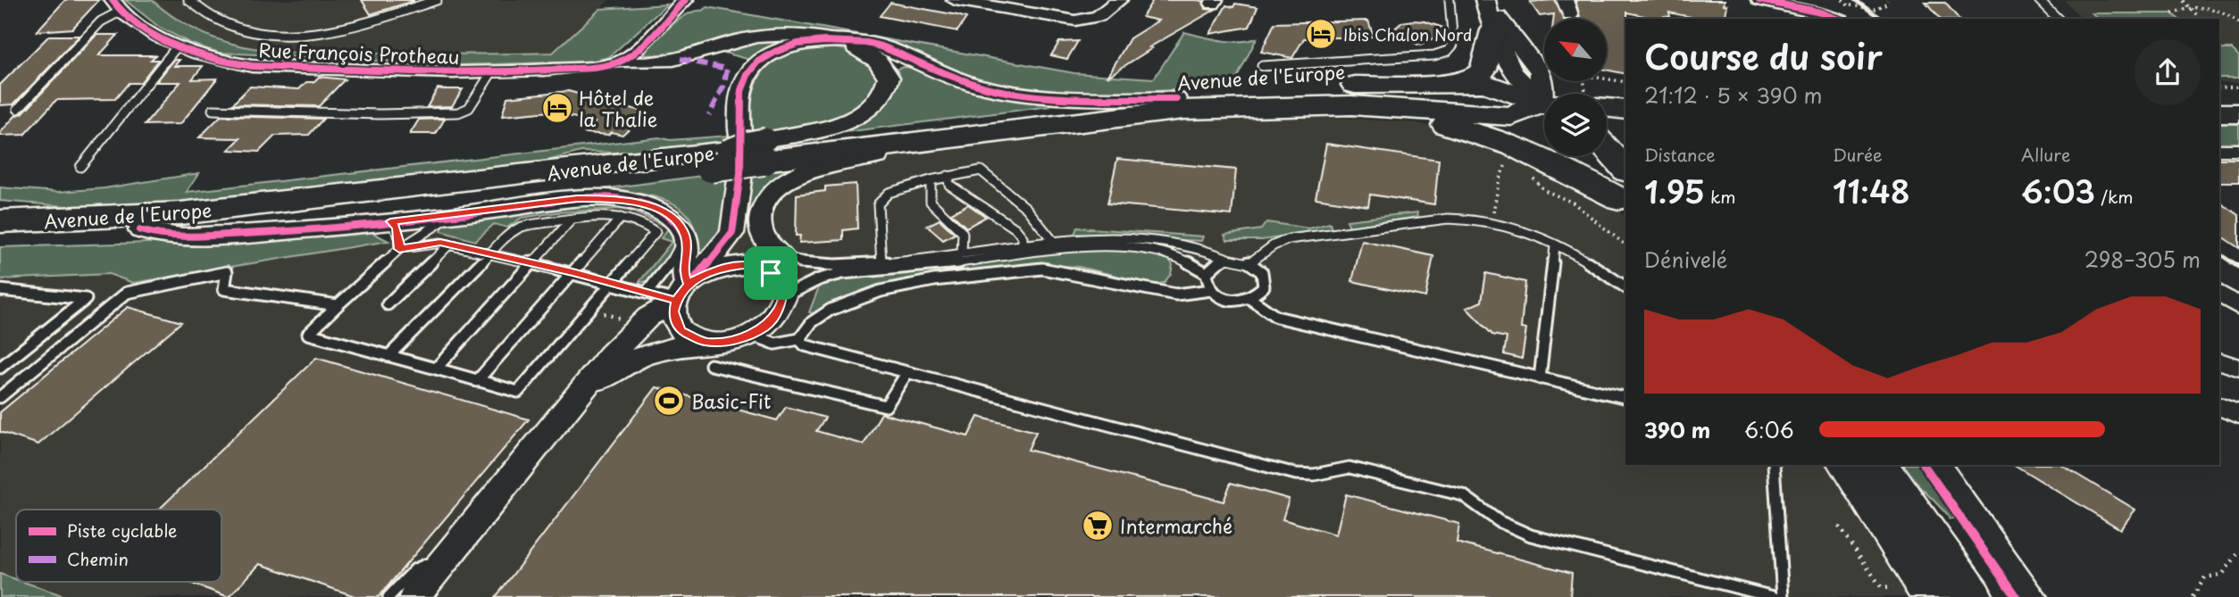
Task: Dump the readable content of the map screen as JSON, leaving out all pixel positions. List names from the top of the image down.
{
  "streets": {
    "main road": ["Avenue de l'Europe"],
    "street": ["Rue François Protheau"]
  },
  "places": {
    "hotel": ["Ibis Chalon Nord", "Hôtel de la Thalie"],
    "sports": ["Basic-Fit"],
    "supermarket": ["Intermarché"]
  },
  "legend": ["Piste cyclable", "Chemin"],
  "north": "top left",
  "page": {
    "heading": ["Course du soir", "21:12 · 5 × 390 m"],
    "stats": [
      ["Distance", "1.95 km"],
      ["Durée", "11:48"],
      ["Allure", "6:03 /km"]
    ],
    "chart": ["Dénivelé", "298–305 m"],
    "list": [
      {
        "name": "390 m",
        "note": "6:06"
      }
    ]
  }
}
